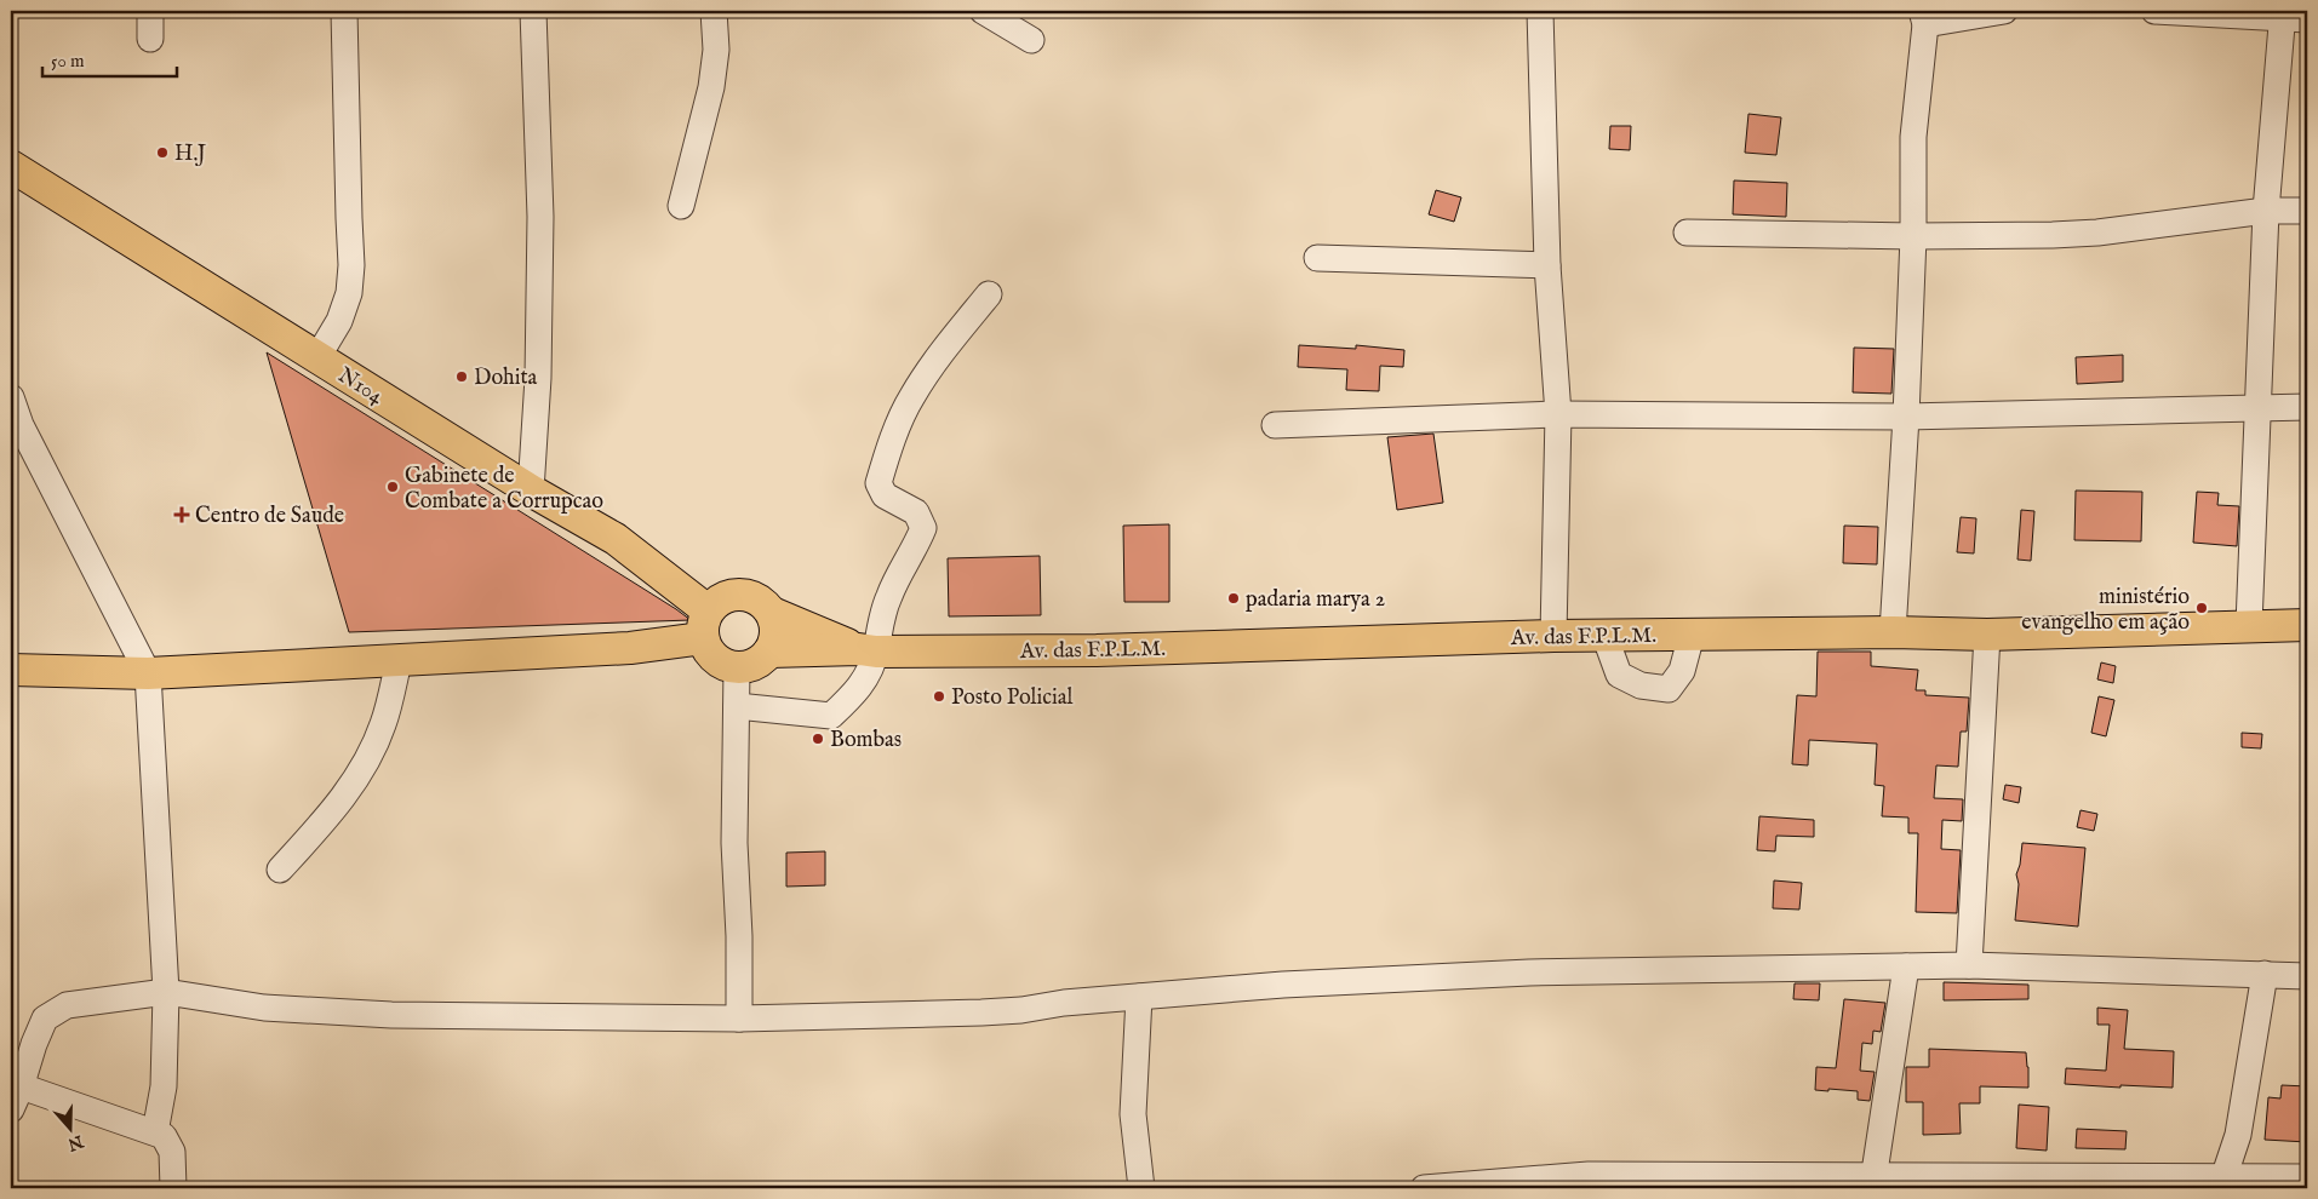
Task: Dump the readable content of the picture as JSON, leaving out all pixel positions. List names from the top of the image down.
{
  "streets": {
    "main road": ["N104", "Av. das F.P.L.M."]
  },
  "crossings": [
    ["N104", "Av. das F.P.L.M."]
  ],
  "places": {
    "other": [
      "H.J",
      "Dohita",
      "Gabinete de Combate a Corrupcao",
      "padaria marya 2",
      "ministério evangelho em ação",
      "Posto Policial",
      "Bombas"
    ],
    "health": ["Centro de Saude"]
  },
  "scale_bar": "50 m",
  "north": "bottom"
}
